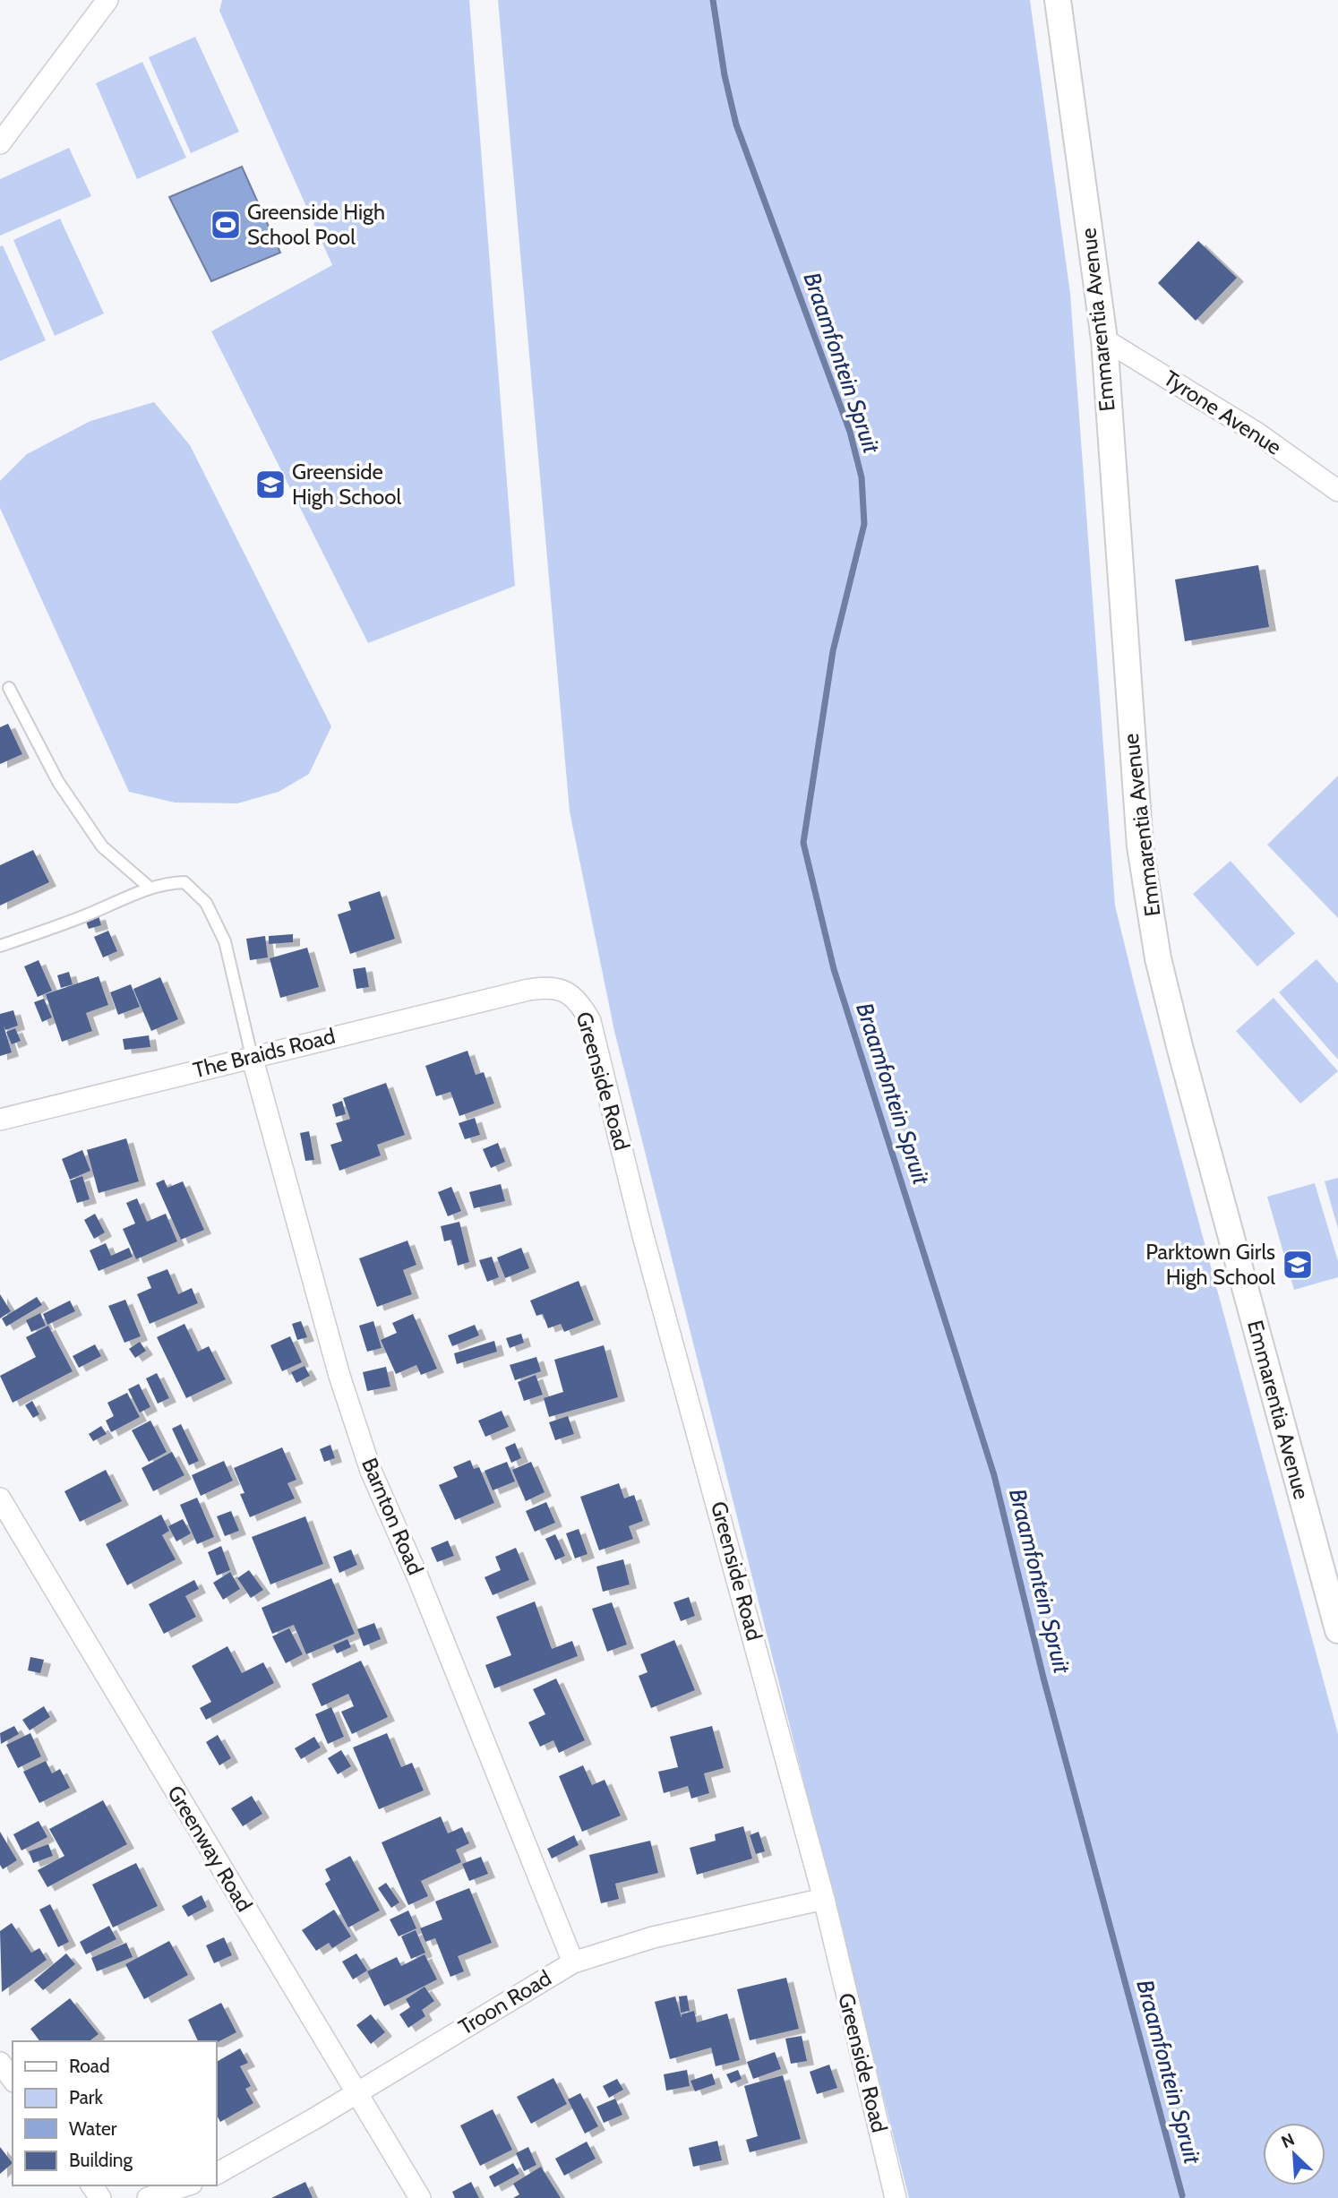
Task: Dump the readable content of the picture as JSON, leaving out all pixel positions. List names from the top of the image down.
{
  "streets": {
    "street": [
      "Emmarentia Avenue",
      "Tyrone Avenue",
      "The Braids Road",
      "Greenside Road",
      "Barnton Road",
      "Greenway Road",
      "Troon Road"
    ]
  },
  "crossings": [
    ["Emmarentia Avenue", "Tyrone Avenue"],
    ["The Braids Road", "Greenside Road"],
    ["The Braids Road", "Barnton Road"],
    ["Greenside Road", "Troon Road"],
    ["Barnton Road", "Troon Road"],
    ["Greenway Road", "Troon Road"]
  ],
  "water": ["Braamfontein Spruit"],
  "places": {
    "sports": ["Greenside High School Pool"],
    "school or university": ["Greenside High School", "Parktown Girls High School"]
  },
  "legend": [
    "Road",
    "Park",
    "Water",
    "Building"
  ],
  "north": "top left"
}
